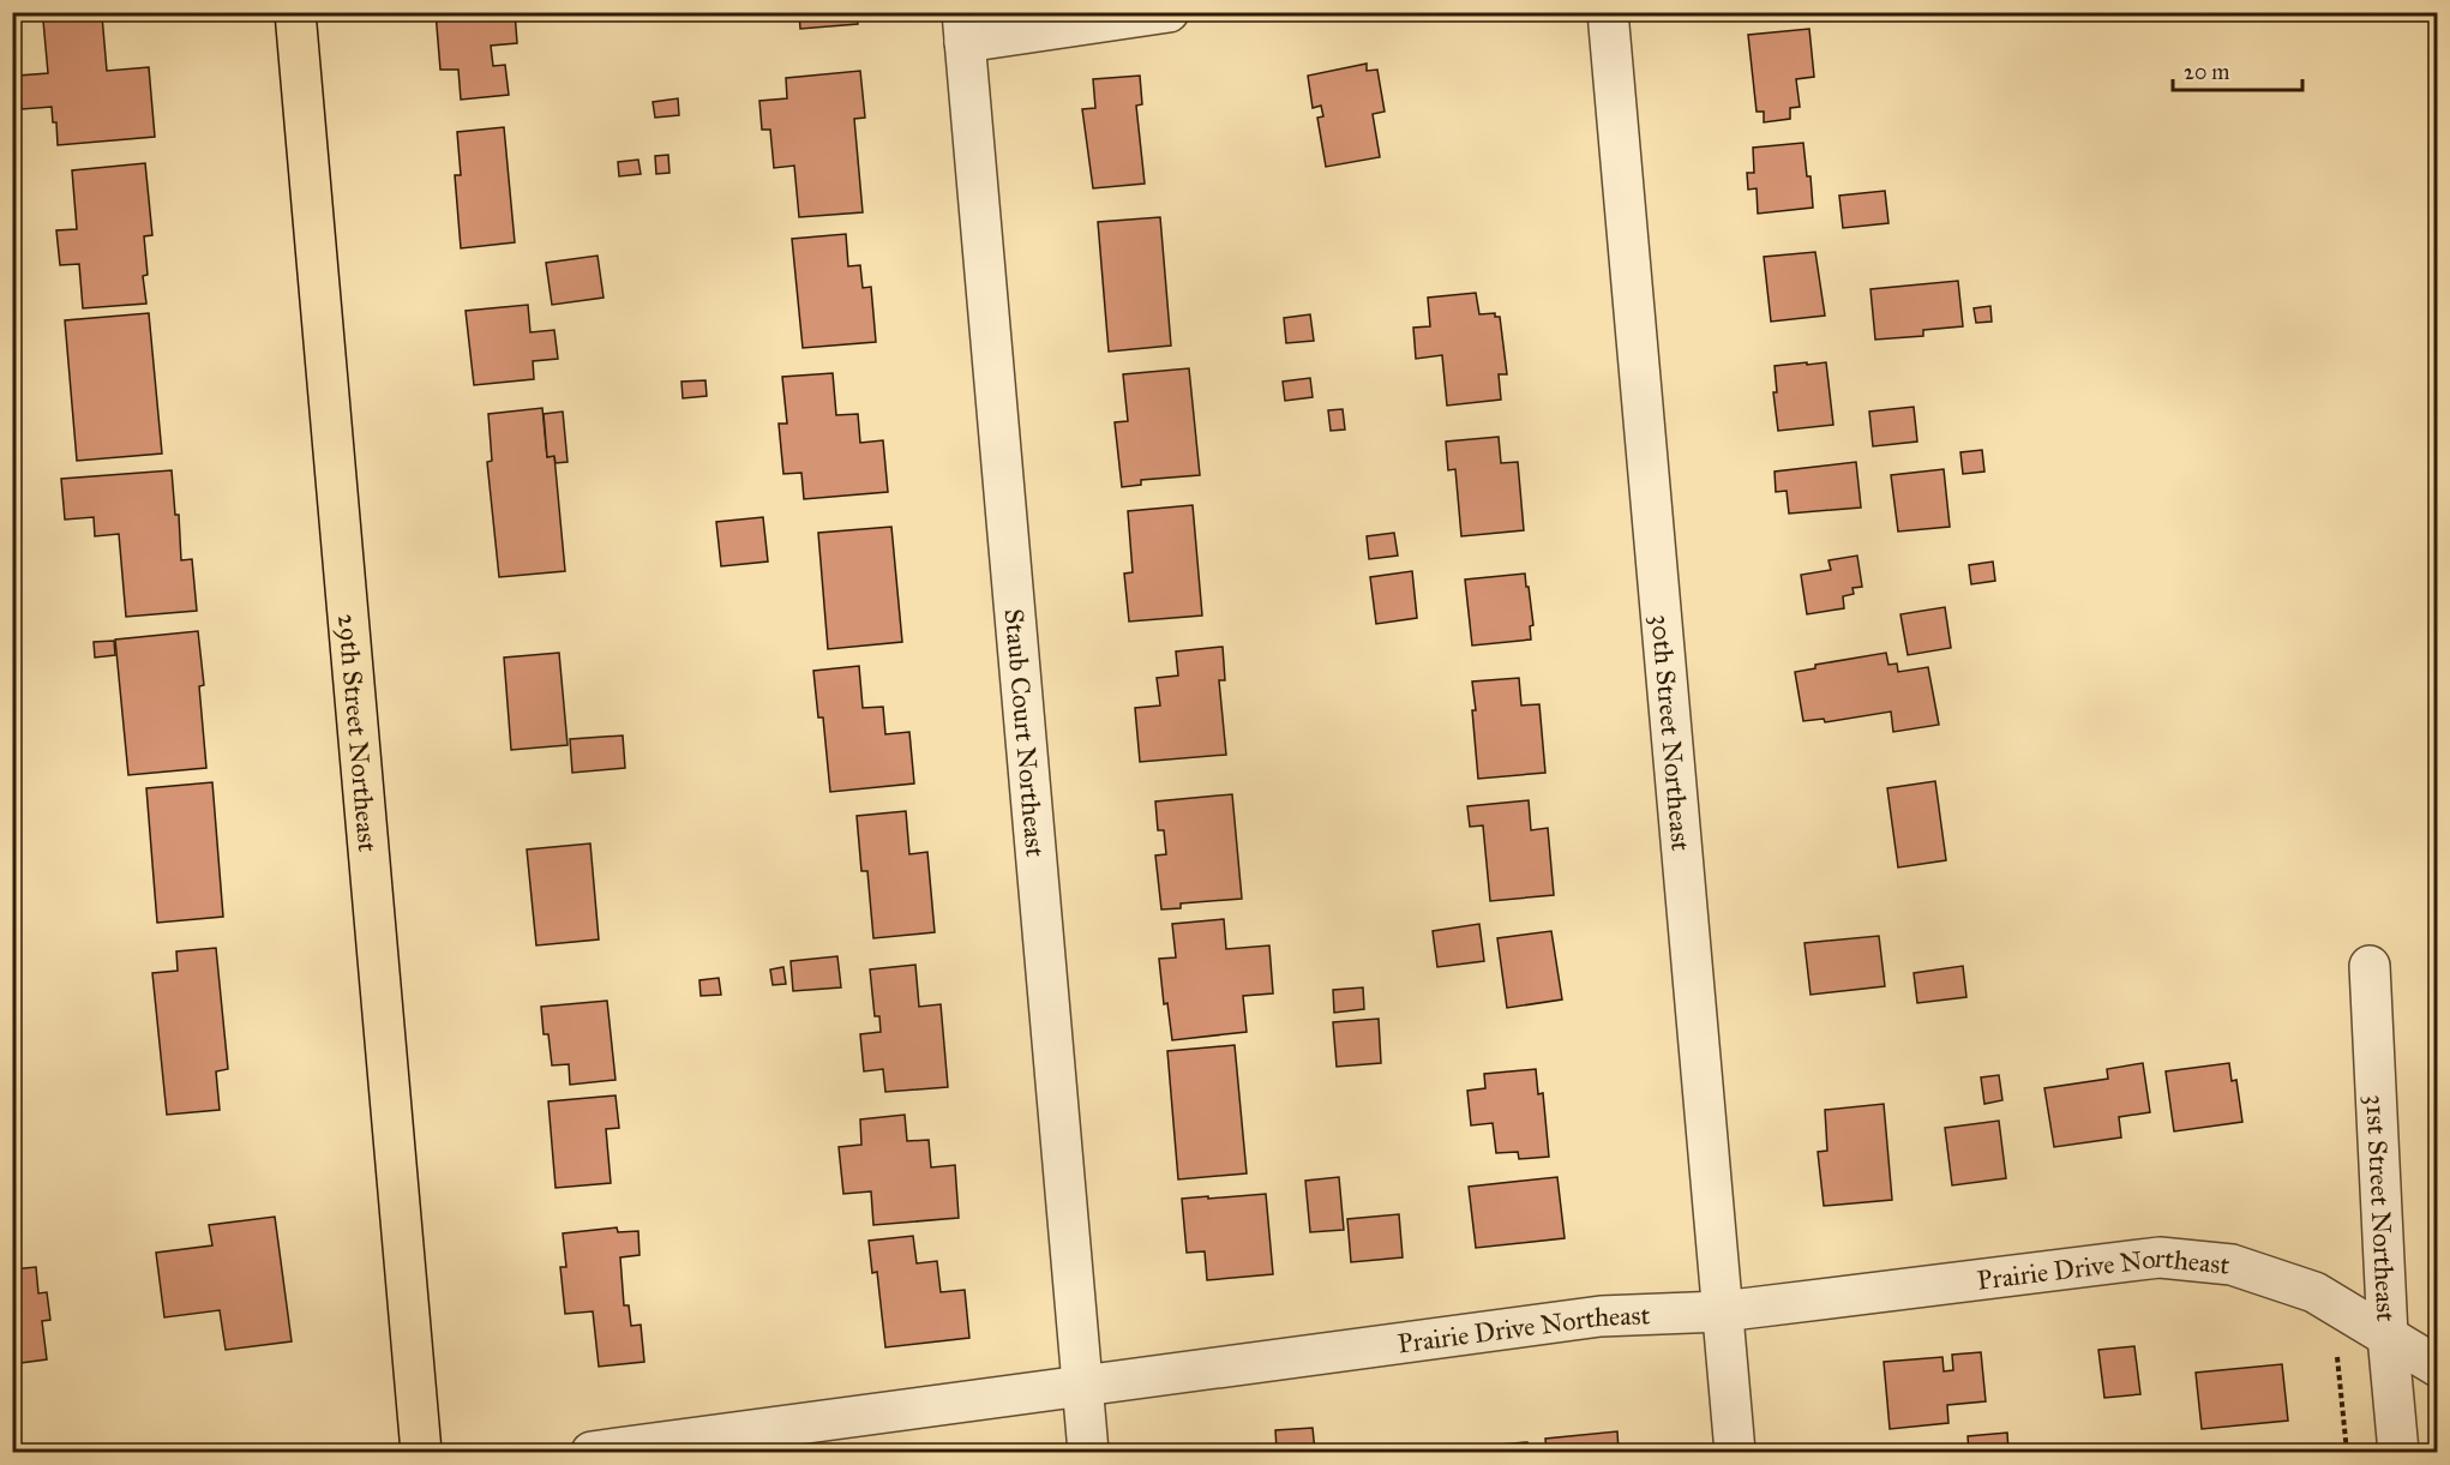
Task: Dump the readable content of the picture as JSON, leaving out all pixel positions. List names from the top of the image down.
{
  "streets": {
    "main road": ["29th Street Northeast"],
    "street": [
      "Staub Court Northeast",
      "30th Street Northeast",
      "31st Street Northeast",
      "Prairie Drive Northeast"
    ]
  },
  "crossings": [
    ["Staub Court Northeast", "Prairie Drive Northeast"],
    ["30th Street Northeast", "Prairie Drive Northeast"],
    ["31st Street Northeast", "Prairie Drive Northeast"]
  ],
  "scale_bar": "20 m"
}
